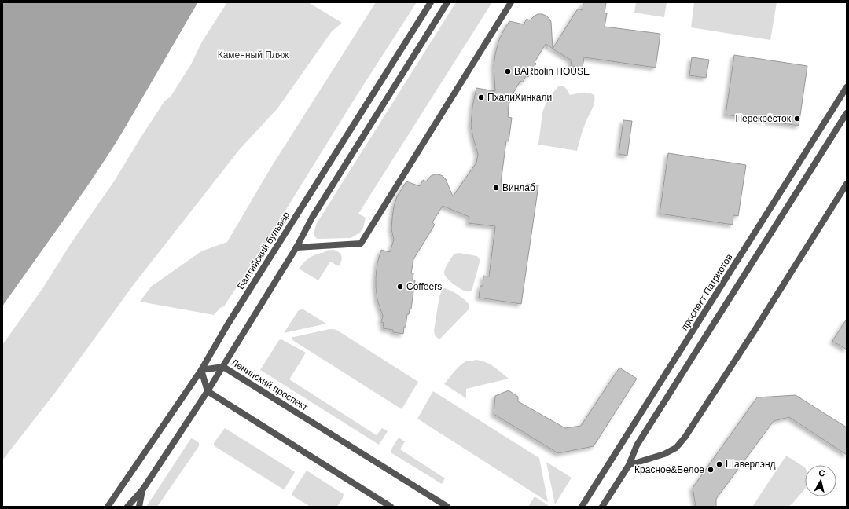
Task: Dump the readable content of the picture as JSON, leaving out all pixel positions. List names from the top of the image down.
{
  "streets": {
    "street": ["Балтийский бульвар", "проспект Патриотов", "Ленинский проспект"]
  },
  "crossings": [
    ["Балтийский бульвар", "Ленинский проспект"]
  ],
  "parks": ["Каменный Пляж"],
  "places": [
    "BARbolin HOUSE",
    "ПхалиХинкали",
    "Перекрёсток",
    "Винлаб",
    "Coffeers",
    "Шаверлэнд",
    "Красное&Белое"
  ],
  "north": "top"
}
